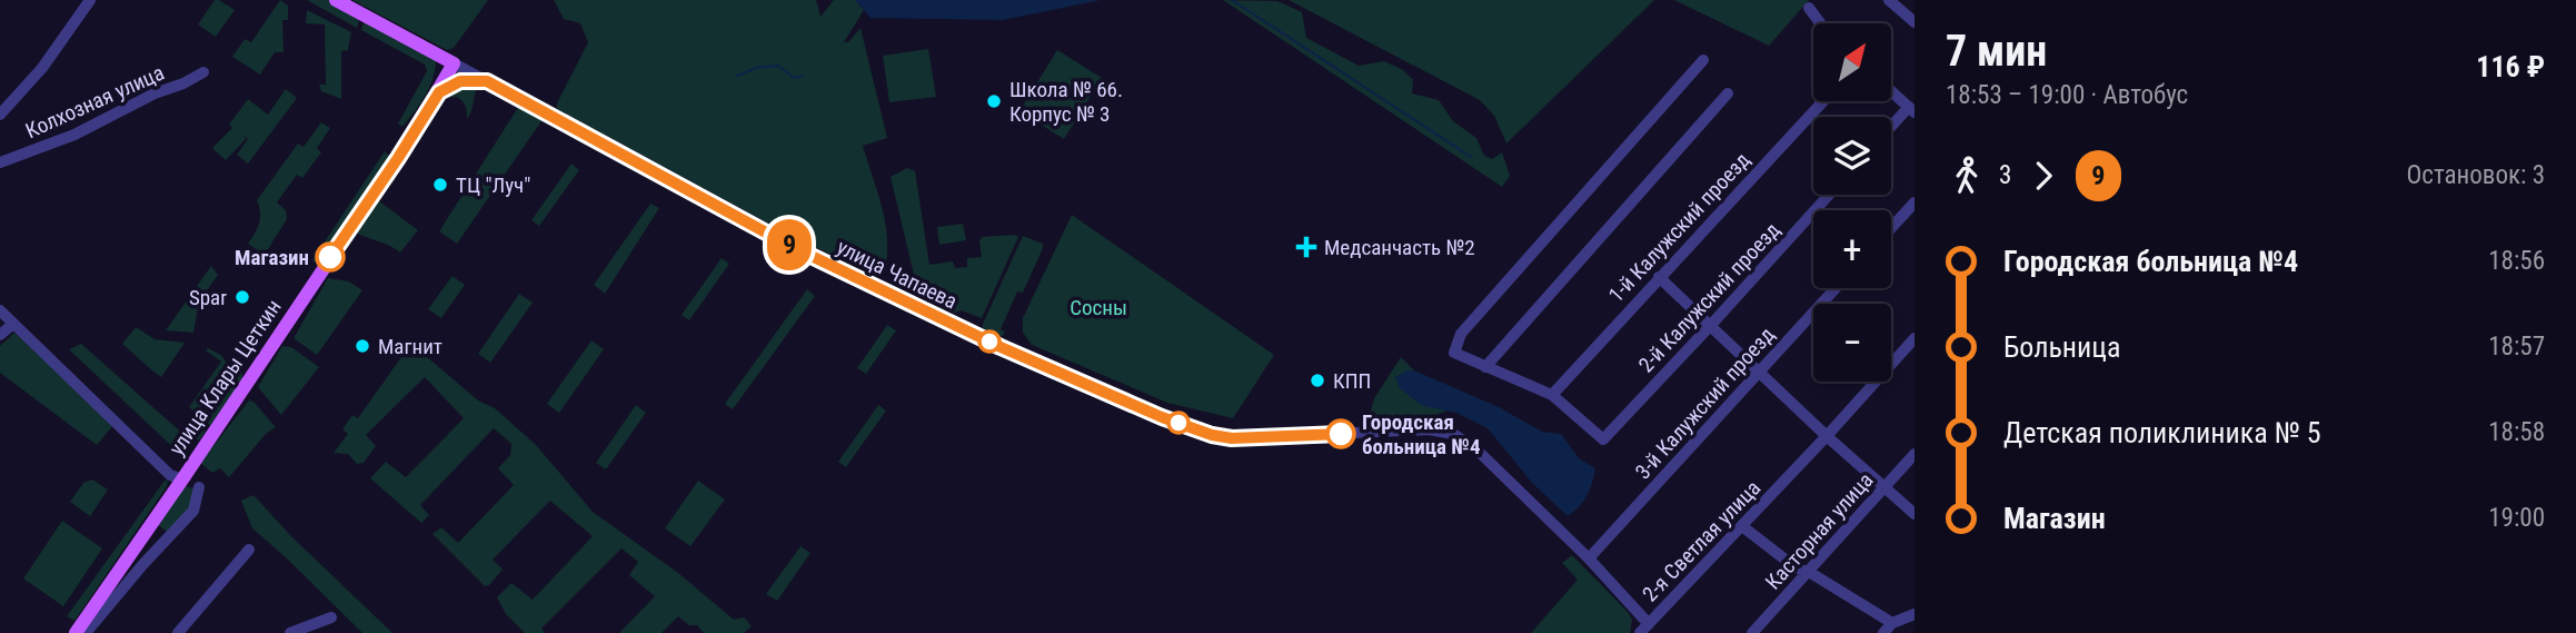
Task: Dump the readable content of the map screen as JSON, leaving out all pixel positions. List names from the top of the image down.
{
  "streets": {
    "main road": ["улица Чапаева", "улица Клары Цеткин"],
    "street": [
      "Колхозная улица",
      "1-й Калужский проезд",
      "2-й Калужский проезд",
      "3-й Калужский проезд",
      "Касторная улица",
      "2-я Светлая улица"
    ]
  },
  "crossings": [
    ["1-й Калужский проезд", "2-й Калужский проезд"],
    ["улица Чапаева", "улица Клары Цеткин"],
    ["улица Чапаева", "2-я Светлая улица"],
    ["3-й Калужский проезд", "2-я Светлая улица"]
  ],
  "parks": ["Сосны"],
  "places": {
    "other": [
      "Школа № 66. Корпус № 3",
      "ТЦ \"Луч\"",
      "Магазин",
      "Spar",
      "Магнит",
      "КПП",
      "Городская больница №4"
    ],
    "health": ["Медсанчасть №2"]
  },
  "lines": ["bus line 9"],
  "north": "top right",
  "page": {
    "on_map": "9",
    "heading": ["7 мин", "18:53 – 19:00 · Автобус", "116 ₽"],
    "map_buttons": ["+", "−"],
    "legs": ["3", "9", "Остановок: 3"],
    "list": [
      {
        "name": "Городская больница №4",
        "value": "18:56"
      },
      {
        "name": "Больница",
        "value": "18:57"
      },
      {
        "name": "Детская поликлиника № 5",
        "value": "18:58"
      },
      {
        "name": "Магазин",
        "value": "19:00"
      }
    ]
  }
}
